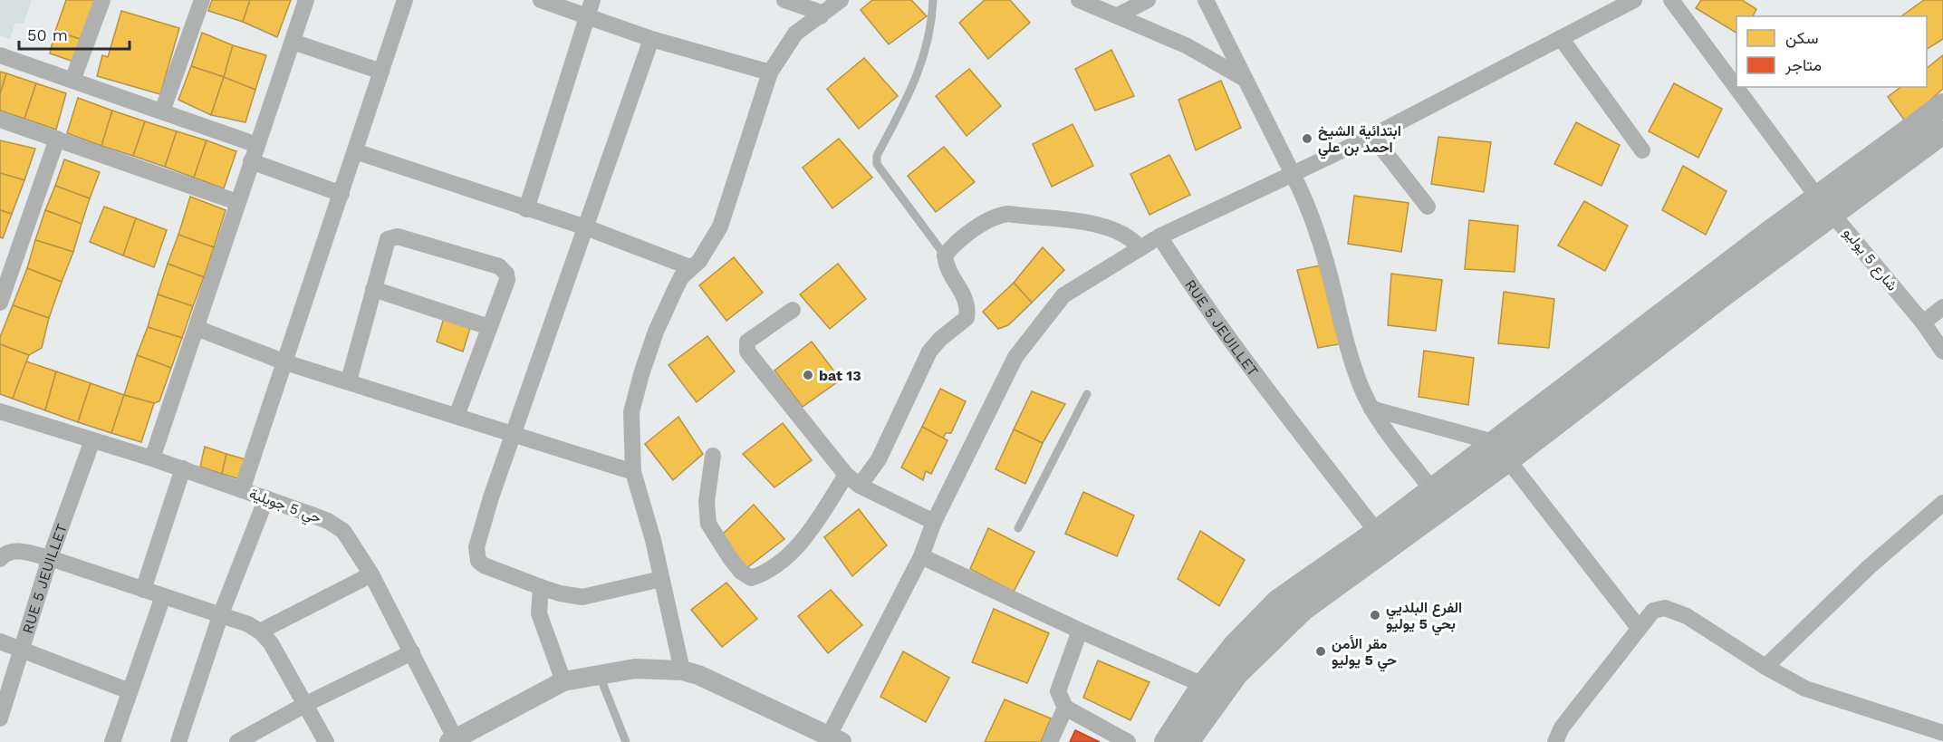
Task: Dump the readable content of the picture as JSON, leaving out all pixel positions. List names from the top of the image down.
{
  "streets": {
    "street": ["شارع 5 يوليو", "RUE 5 JEUILLET", "حي 5 جويلية"]
  },
  "crossings": [
    ["RUE 5 JEUILLET", "حي 5 جويلية"]
  ],
  "places": [
    "ابتدائية الشيخ احمد بن علي",
    "bat 13",
    "الفرع البلديي بحي 5 يوليو",
    "مقر الأمن حي 5 يوليو"
  ],
  "legend": ["سكن", "متاجر"],
  "scale_bar": "50 m"
}
